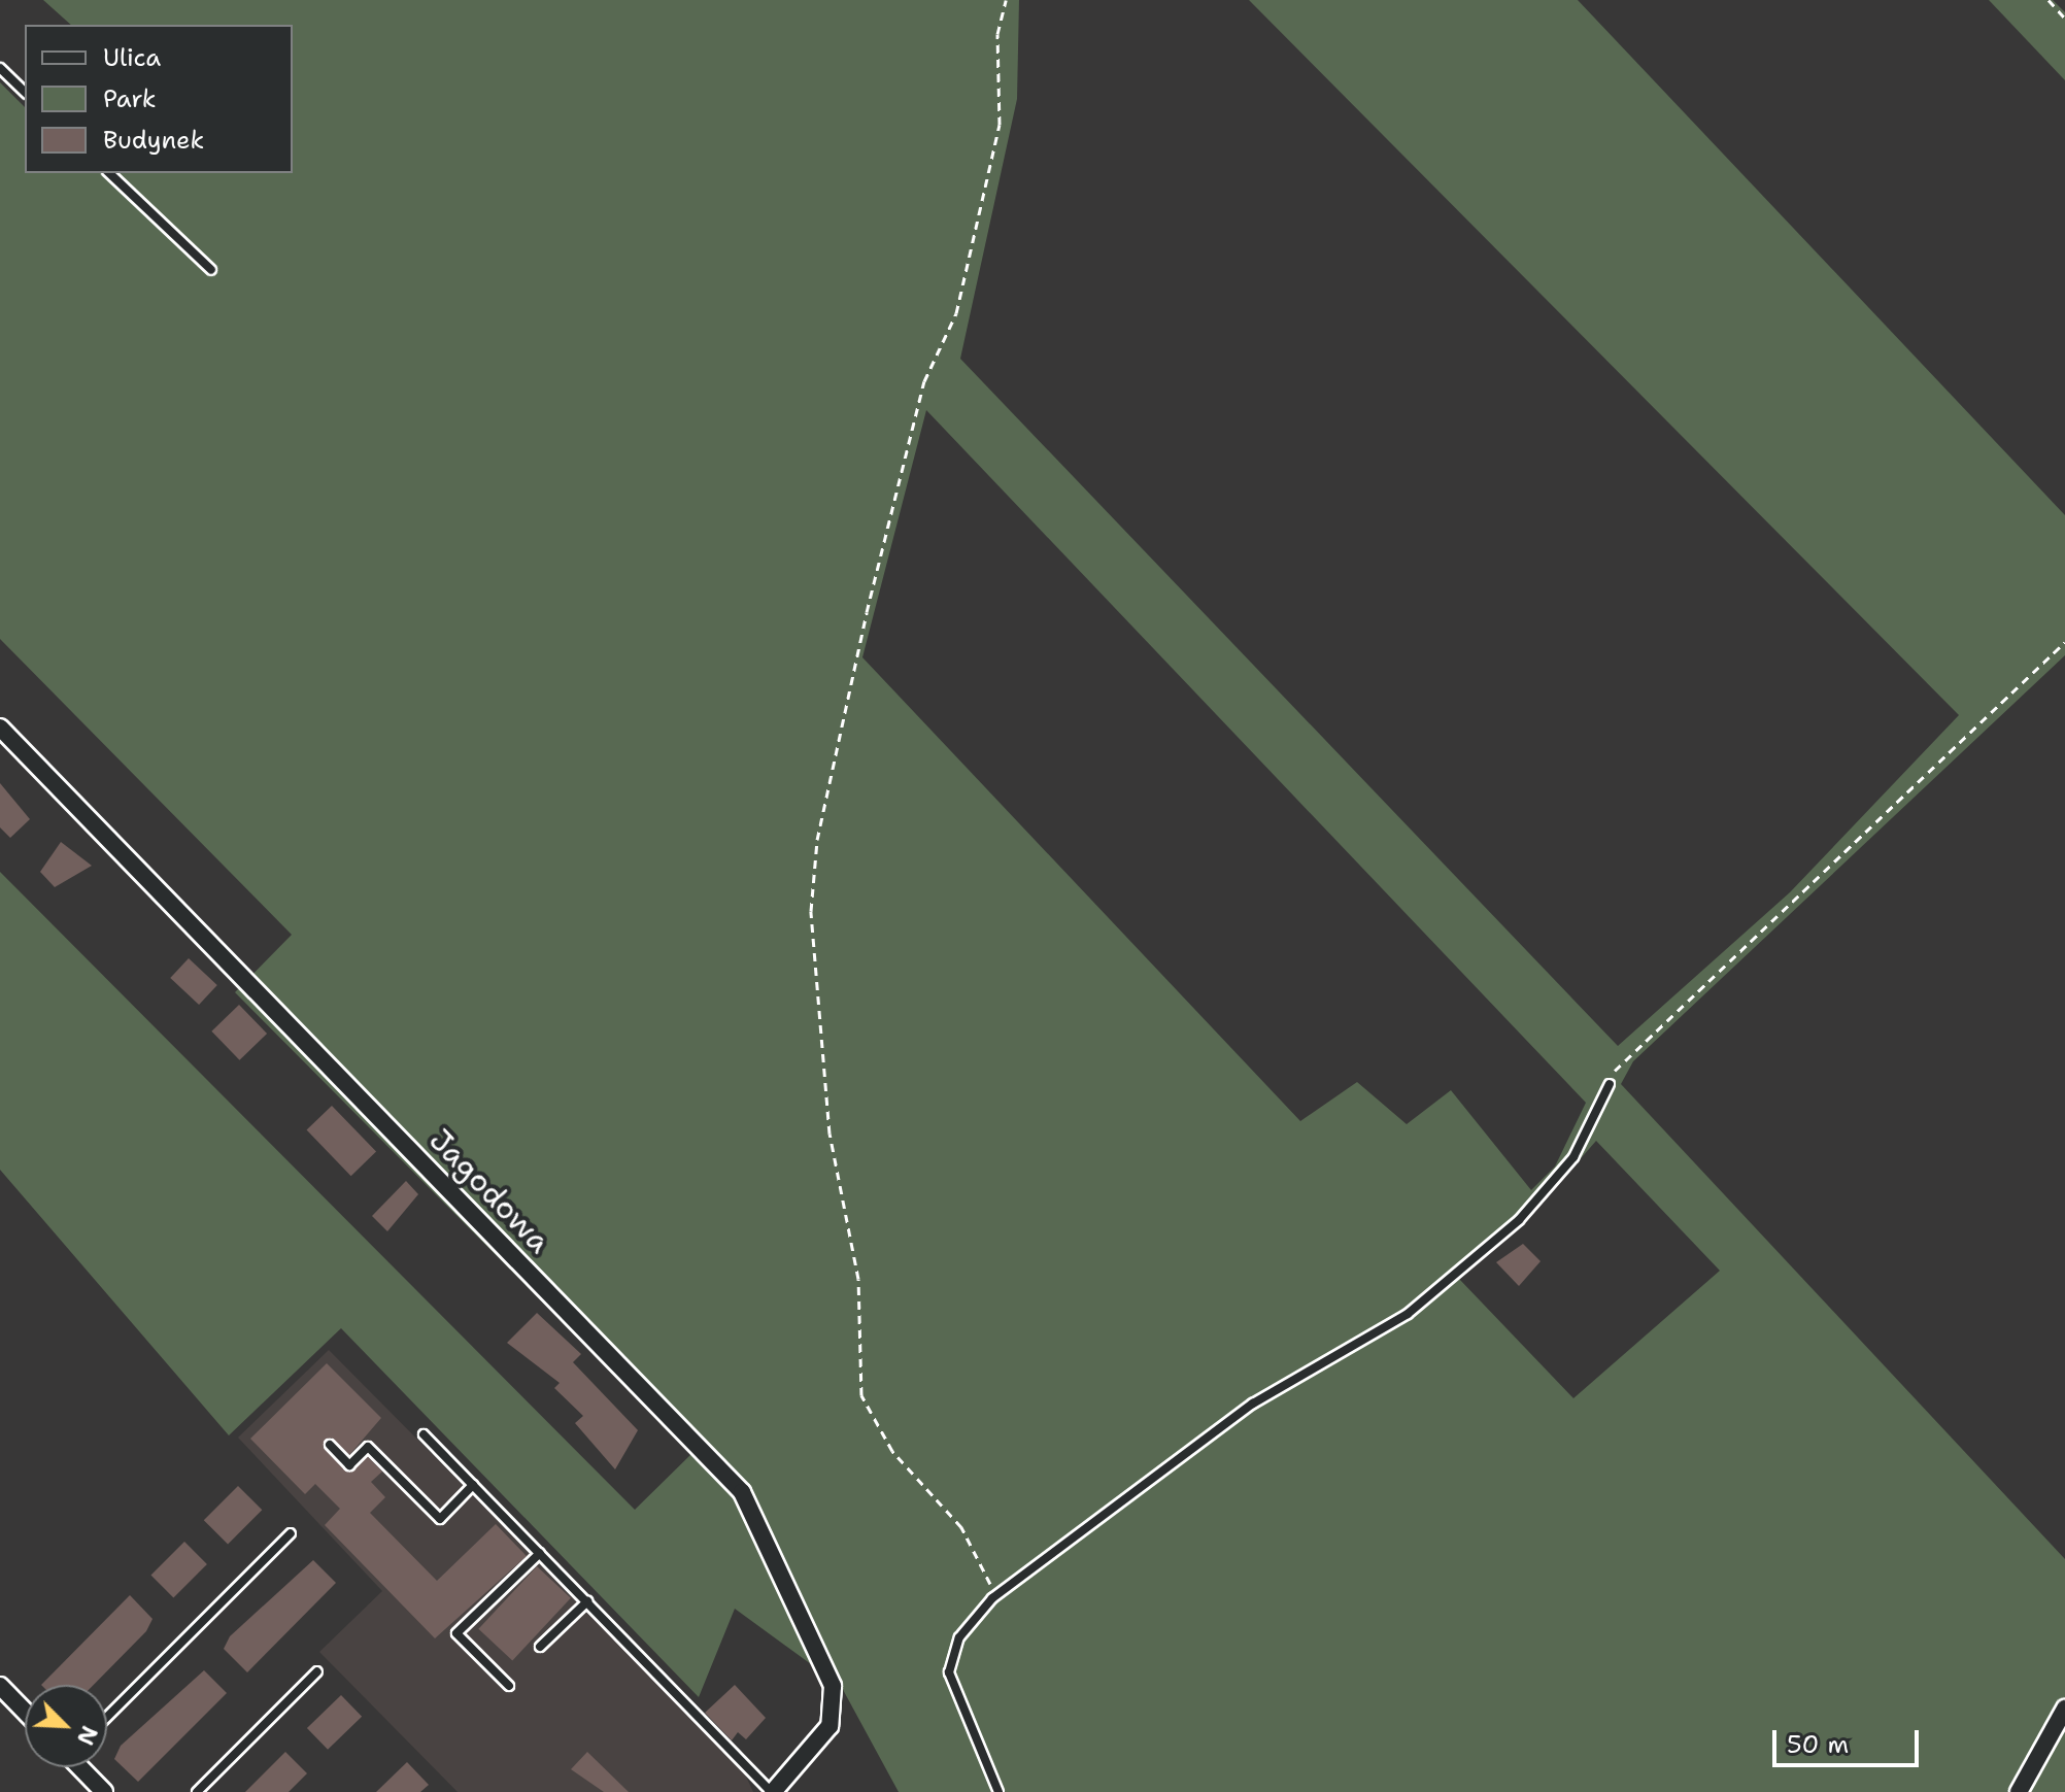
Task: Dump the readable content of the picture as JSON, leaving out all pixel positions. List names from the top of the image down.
{
  "streets": {
    "street": ["Jagodowa"]
  },
  "legend": ["Ulica", "Park", "Budynek"],
  "scale_bar": "50 m",
  "north": "bottom right"
}
